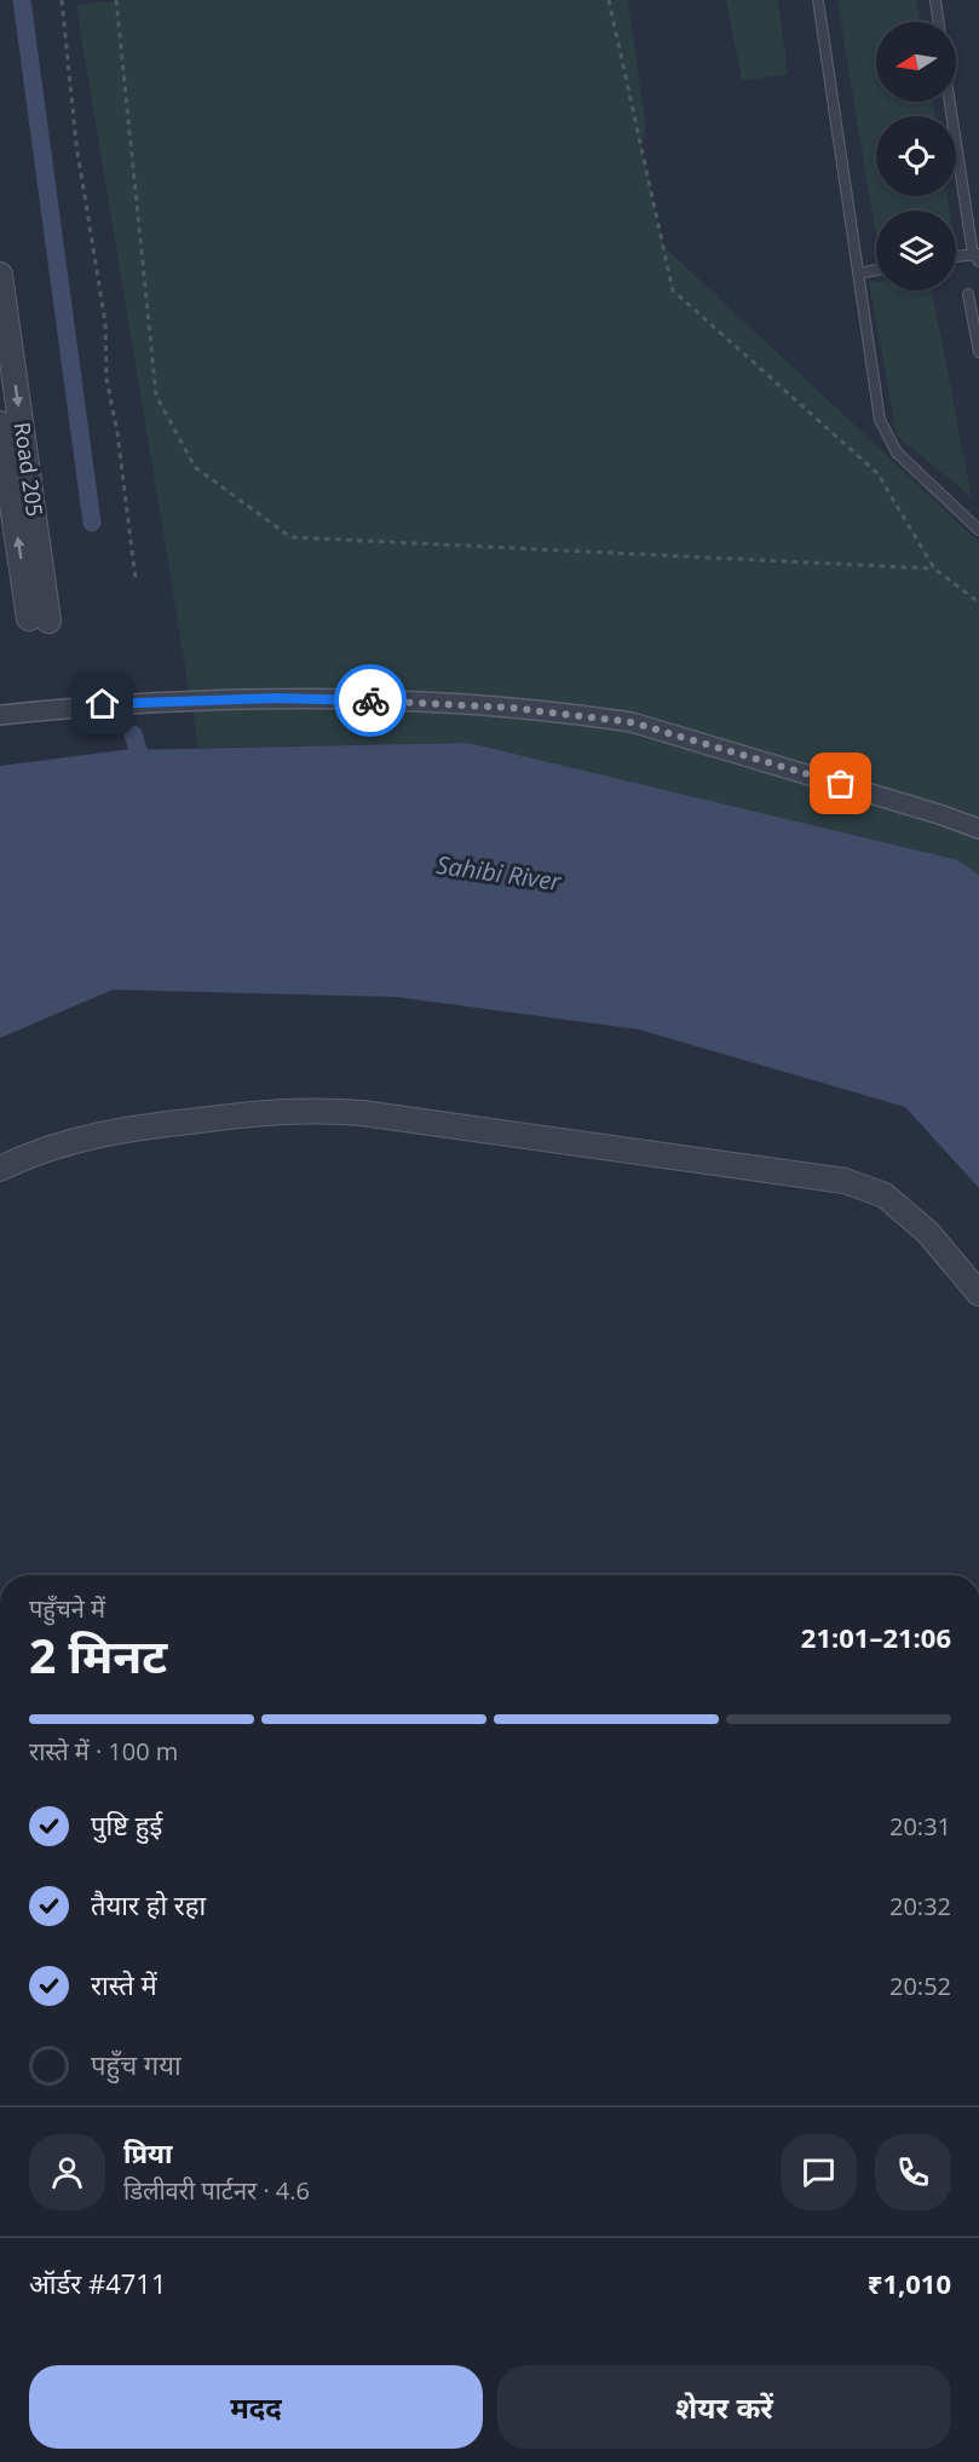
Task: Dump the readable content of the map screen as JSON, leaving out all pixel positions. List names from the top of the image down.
{
  "streets": {
    "street": ["Road 205"]
  },
  "water": ["Sahibi River"],
  "north": "left",
  "page": {
    "heading": ["2 मिनट", "पहुँचने में", "21:01–21:06"],
    "panel": [
      "प्रिया",
      "डिलीवरी पार्टनर · 4.6",
      "ऑर्डर #4711",
      "₹1,010"
    ],
    "bar": "रास्ते में · 100 m",
    "list": [
      ["पुष्टि हुई", "20:31"],
      ["तैयार हो रहा", "20:32"],
      ["रास्ते में", "20:52"],
      "पहुँच गया"
    ],
    "buttons": ["मदद", "शेयर करें"]
  }
}
